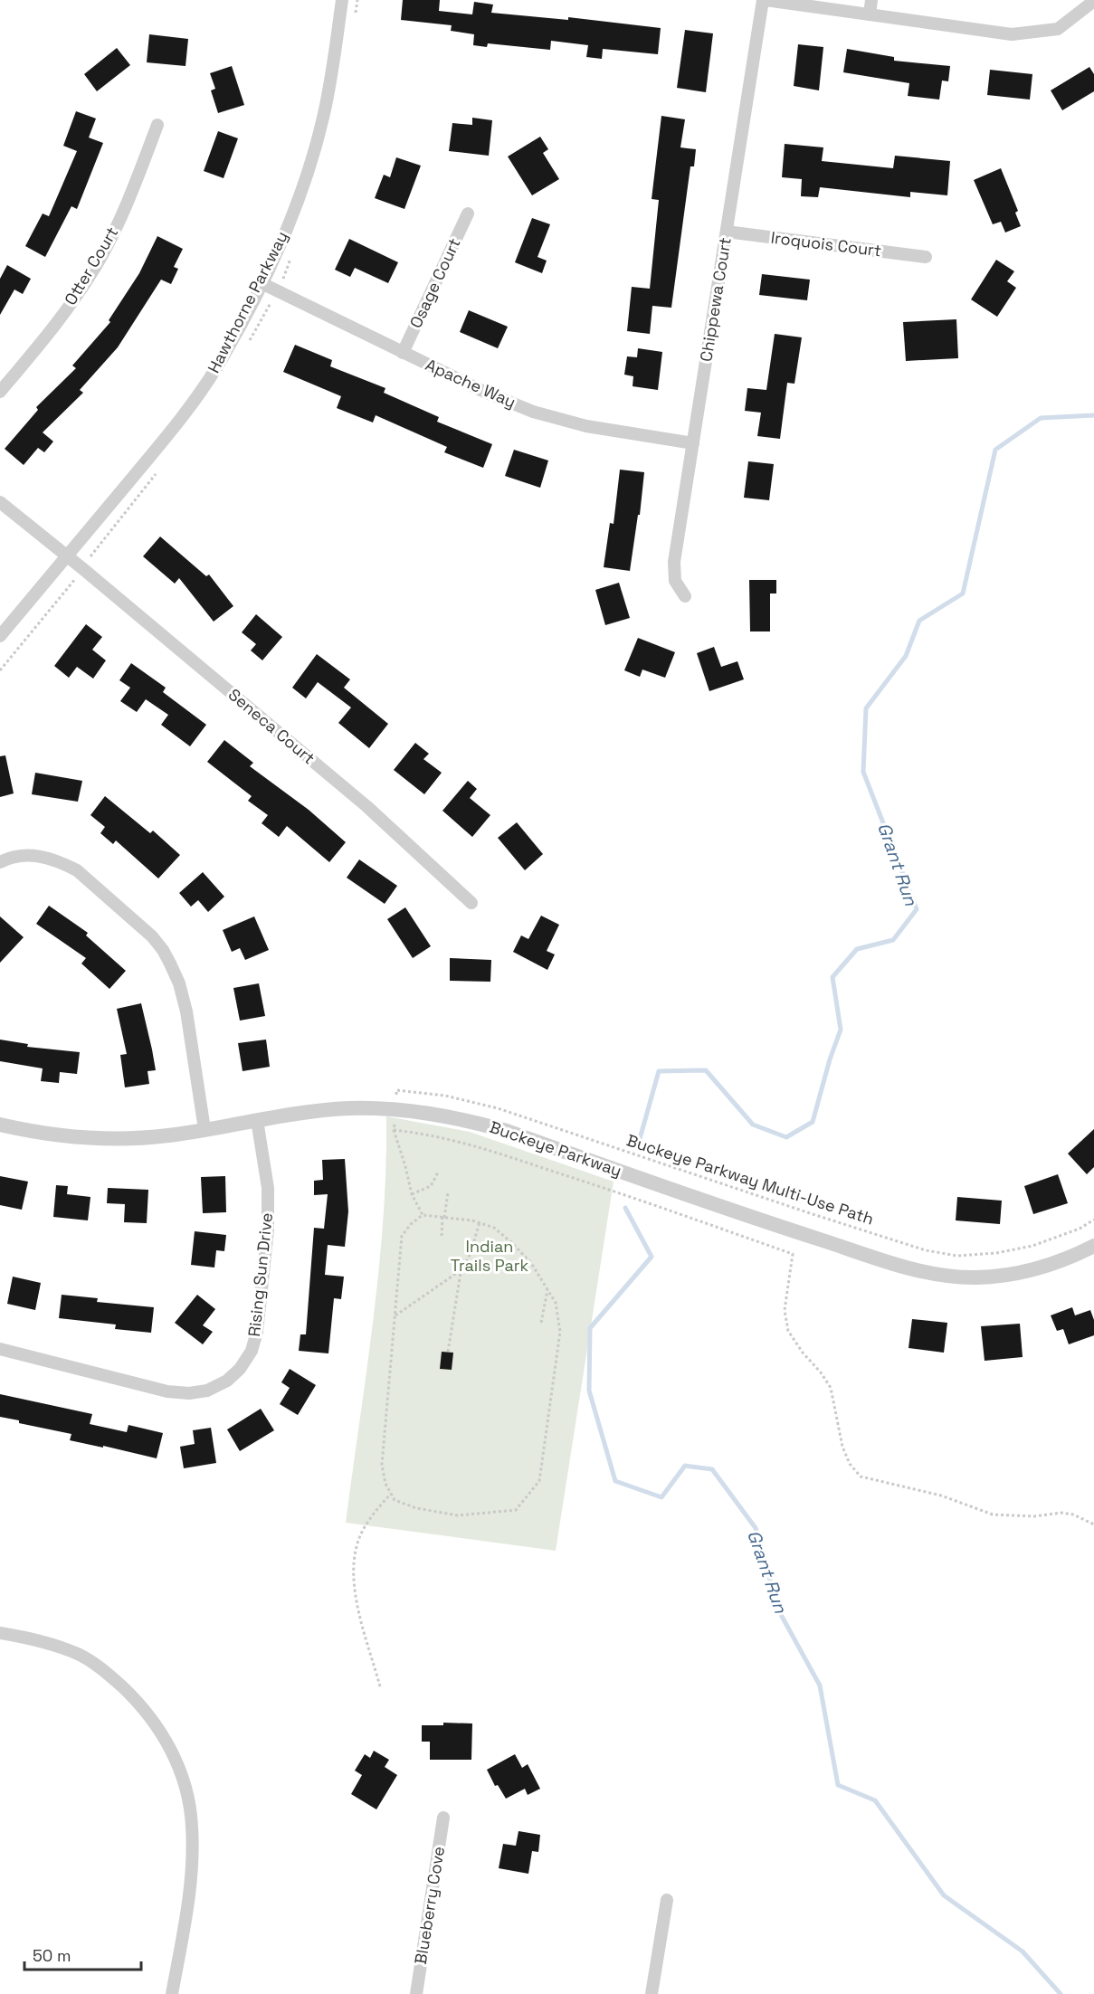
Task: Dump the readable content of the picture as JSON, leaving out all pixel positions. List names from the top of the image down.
{
  "streets": {
    "street": [
      "Iroquois Court",
      "Otter Court",
      "Osage Court",
      "Chippewa Court",
      "Hawthorne Parkway",
      "Apache Way",
      "Seneca Court",
      "Buckeye Parkway",
      "Rising Sun Drive",
      "Blueberry Cove"
    ],
    "path": ["Buckeye Parkway Multi-Use Path"]
  },
  "crossings": [
    ["Iroquois Court", "Chippewa Court"],
    ["Osage Court", "Apache Way"],
    ["Chippewa Court", "Apache Way"],
    ["Hawthorne Parkway", "Apache Way"],
    ["Hawthorne Parkway", "Seneca Court"],
    ["Buckeye Parkway", "Rising Sun Drive"]
  ],
  "water": ["Grant Run"],
  "parks": ["Indian Trails Park"],
  "scale_bar": "50 m"
}
